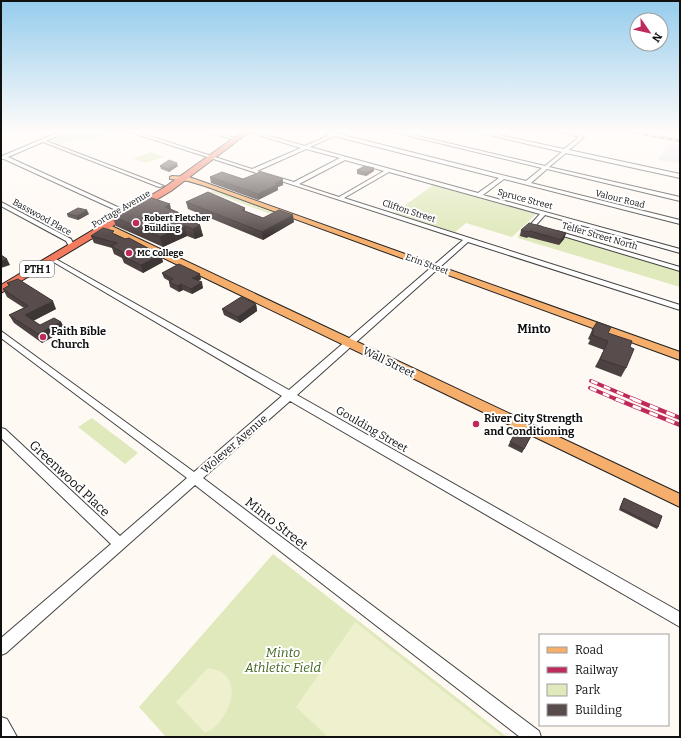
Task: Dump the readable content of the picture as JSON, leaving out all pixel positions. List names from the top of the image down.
{
  "streets": {
    "highway": ["Portage Avenue", "PTH 1"],
    "main road": ["Erin Street", "Wall Street"],
    "street": [
      "Spruce Street",
      "Valour Road",
      "Clifton Street",
      "Basswood Place",
      "Telfer Street North",
      "Goulding Street",
      "Wolever Avenue",
      "Greenwood Place",
      "Minto Street"
    ]
  },
  "crossings": [
    ["Spruce Street", "Telfer Street North"],
    ["Portage Avenue", "Basswood Place"],
    ["Portage Avenue", "Erin Street"],
    ["Portage Avenue", "Wall Street"],
    ["Portage Avenue", "Goulding Street"],
    ["Clifton Street", "Wolever Avenue"],
    ["Erin Street", "Wolever Avenue"],
    ["Wall Street", "Wolever Avenue"],
    ["Goulding Street", "Wolever Avenue"],
    ["Wolever Avenue", "Greenwood Place"],
    ["Wolever Avenue", "Minto Street"]
  ],
  "districts": ["Minto"],
  "parks": ["Minto Athletic Field"],
  "places": [
    "Robert Fletcher Building",
    "MC College",
    "Faith Bible Church",
    "River City Strength and Conditioning"
  ],
  "legend": [
    "Road",
    "Railway",
    "Park",
    "Building"
  ],
  "north": "bottom right"
}
